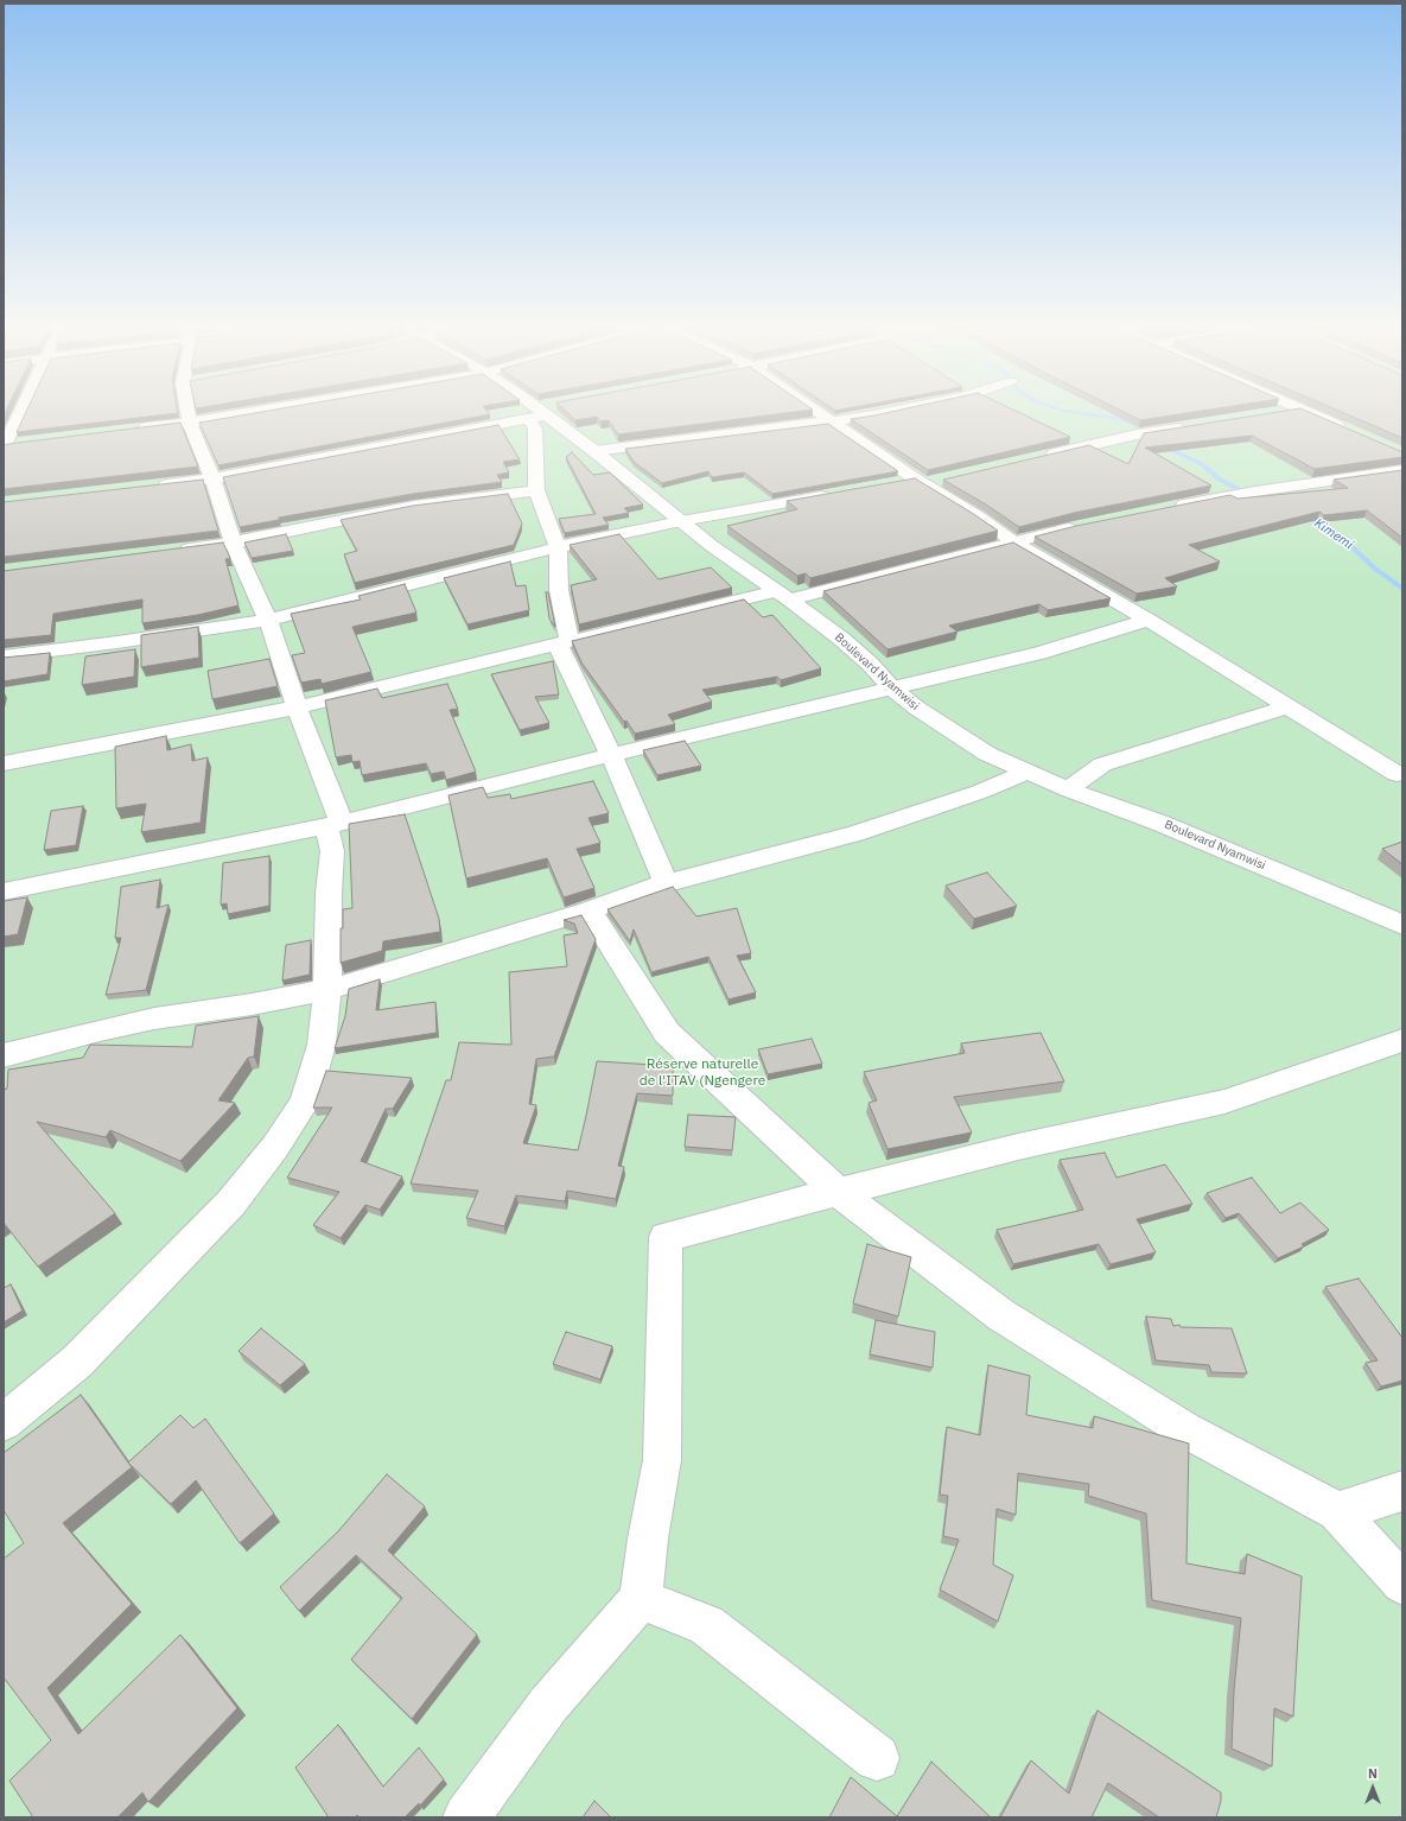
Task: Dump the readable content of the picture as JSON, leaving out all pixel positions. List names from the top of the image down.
{
  "streets": {
    "street": ["Boulevard Nyamwisi"]
  },
  "water": ["Kimemi"],
  "parks": ["Réserve naturelle de l'ITAV (Ngengere"],
  "north": "top"
}
